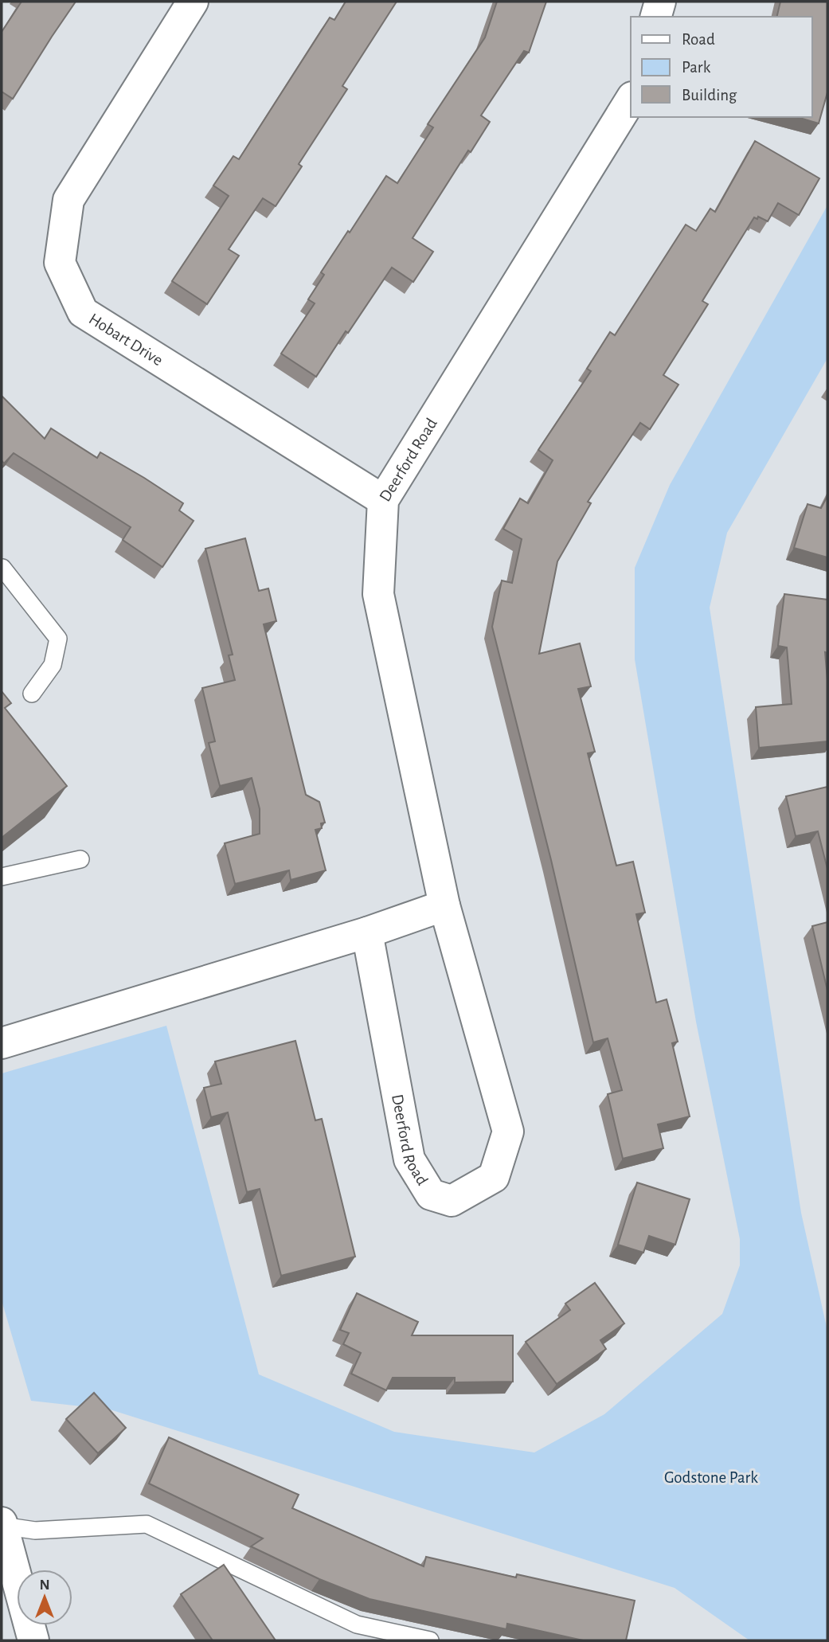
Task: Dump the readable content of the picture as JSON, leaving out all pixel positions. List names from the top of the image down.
{
  "streets": {
    "street": ["Hobart Drive", "Deerford Road"]
  },
  "crossings": [
    ["Hobart Drive", "Deerford Road"]
  ],
  "parks": ["Godstone Park"],
  "legend": ["Road", "Park", "Building"],
  "north": "top"
}
